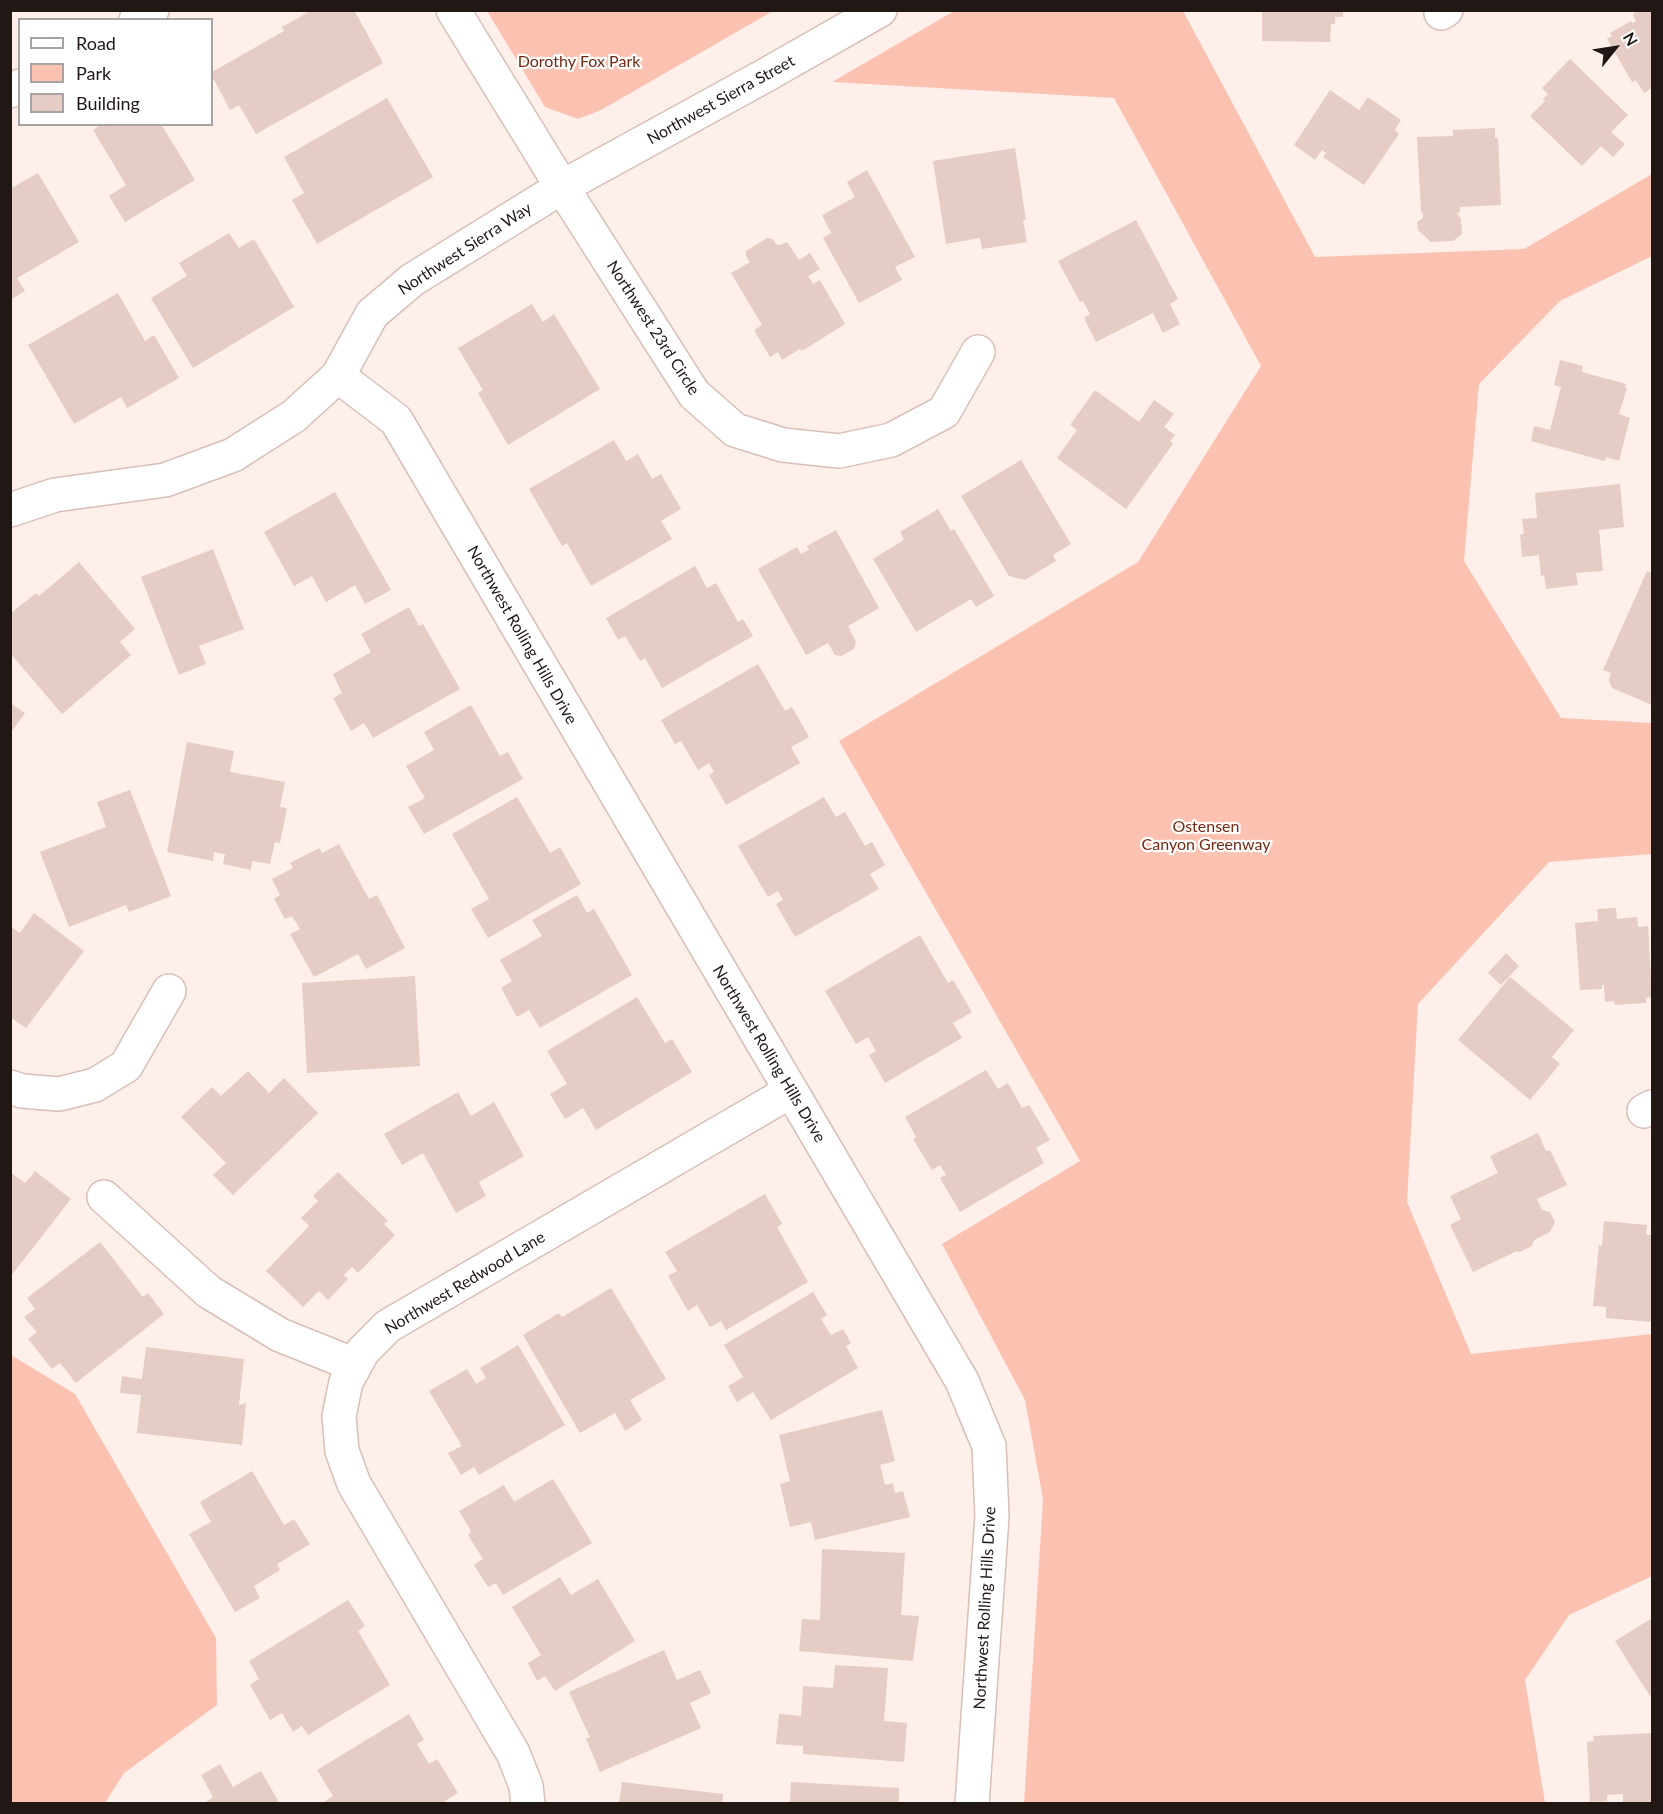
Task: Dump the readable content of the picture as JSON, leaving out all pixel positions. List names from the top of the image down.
{
  "streets": {
    "street": [
      "Northwest Sierra Street",
      "Northwest Sierra Way",
      "Northwest 23rd Circle",
      "Northwest Rolling Hills Drive",
      "Northwest Redwood Lane"
    ]
  },
  "crossings": [
    ["Northwest Sierra Street", "Northwest Sierra Way"],
    ["Northwest Sierra Street", "Northwest 23rd Circle"],
    ["Northwest Sierra Way", "Northwest 23rd Circle"],
    ["Northwest Sierra Way", "Northwest Rolling Hills Drive"],
    ["Northwest Rolling Hills Drive", "Northwest Redwood Lane"]
  ],
  "parks": ["Dorothy Fox Park", "Ostensen Canyon Greenway"],
  "legend": ["Road", "Park", "Building"],
  "north": "top right"
}
